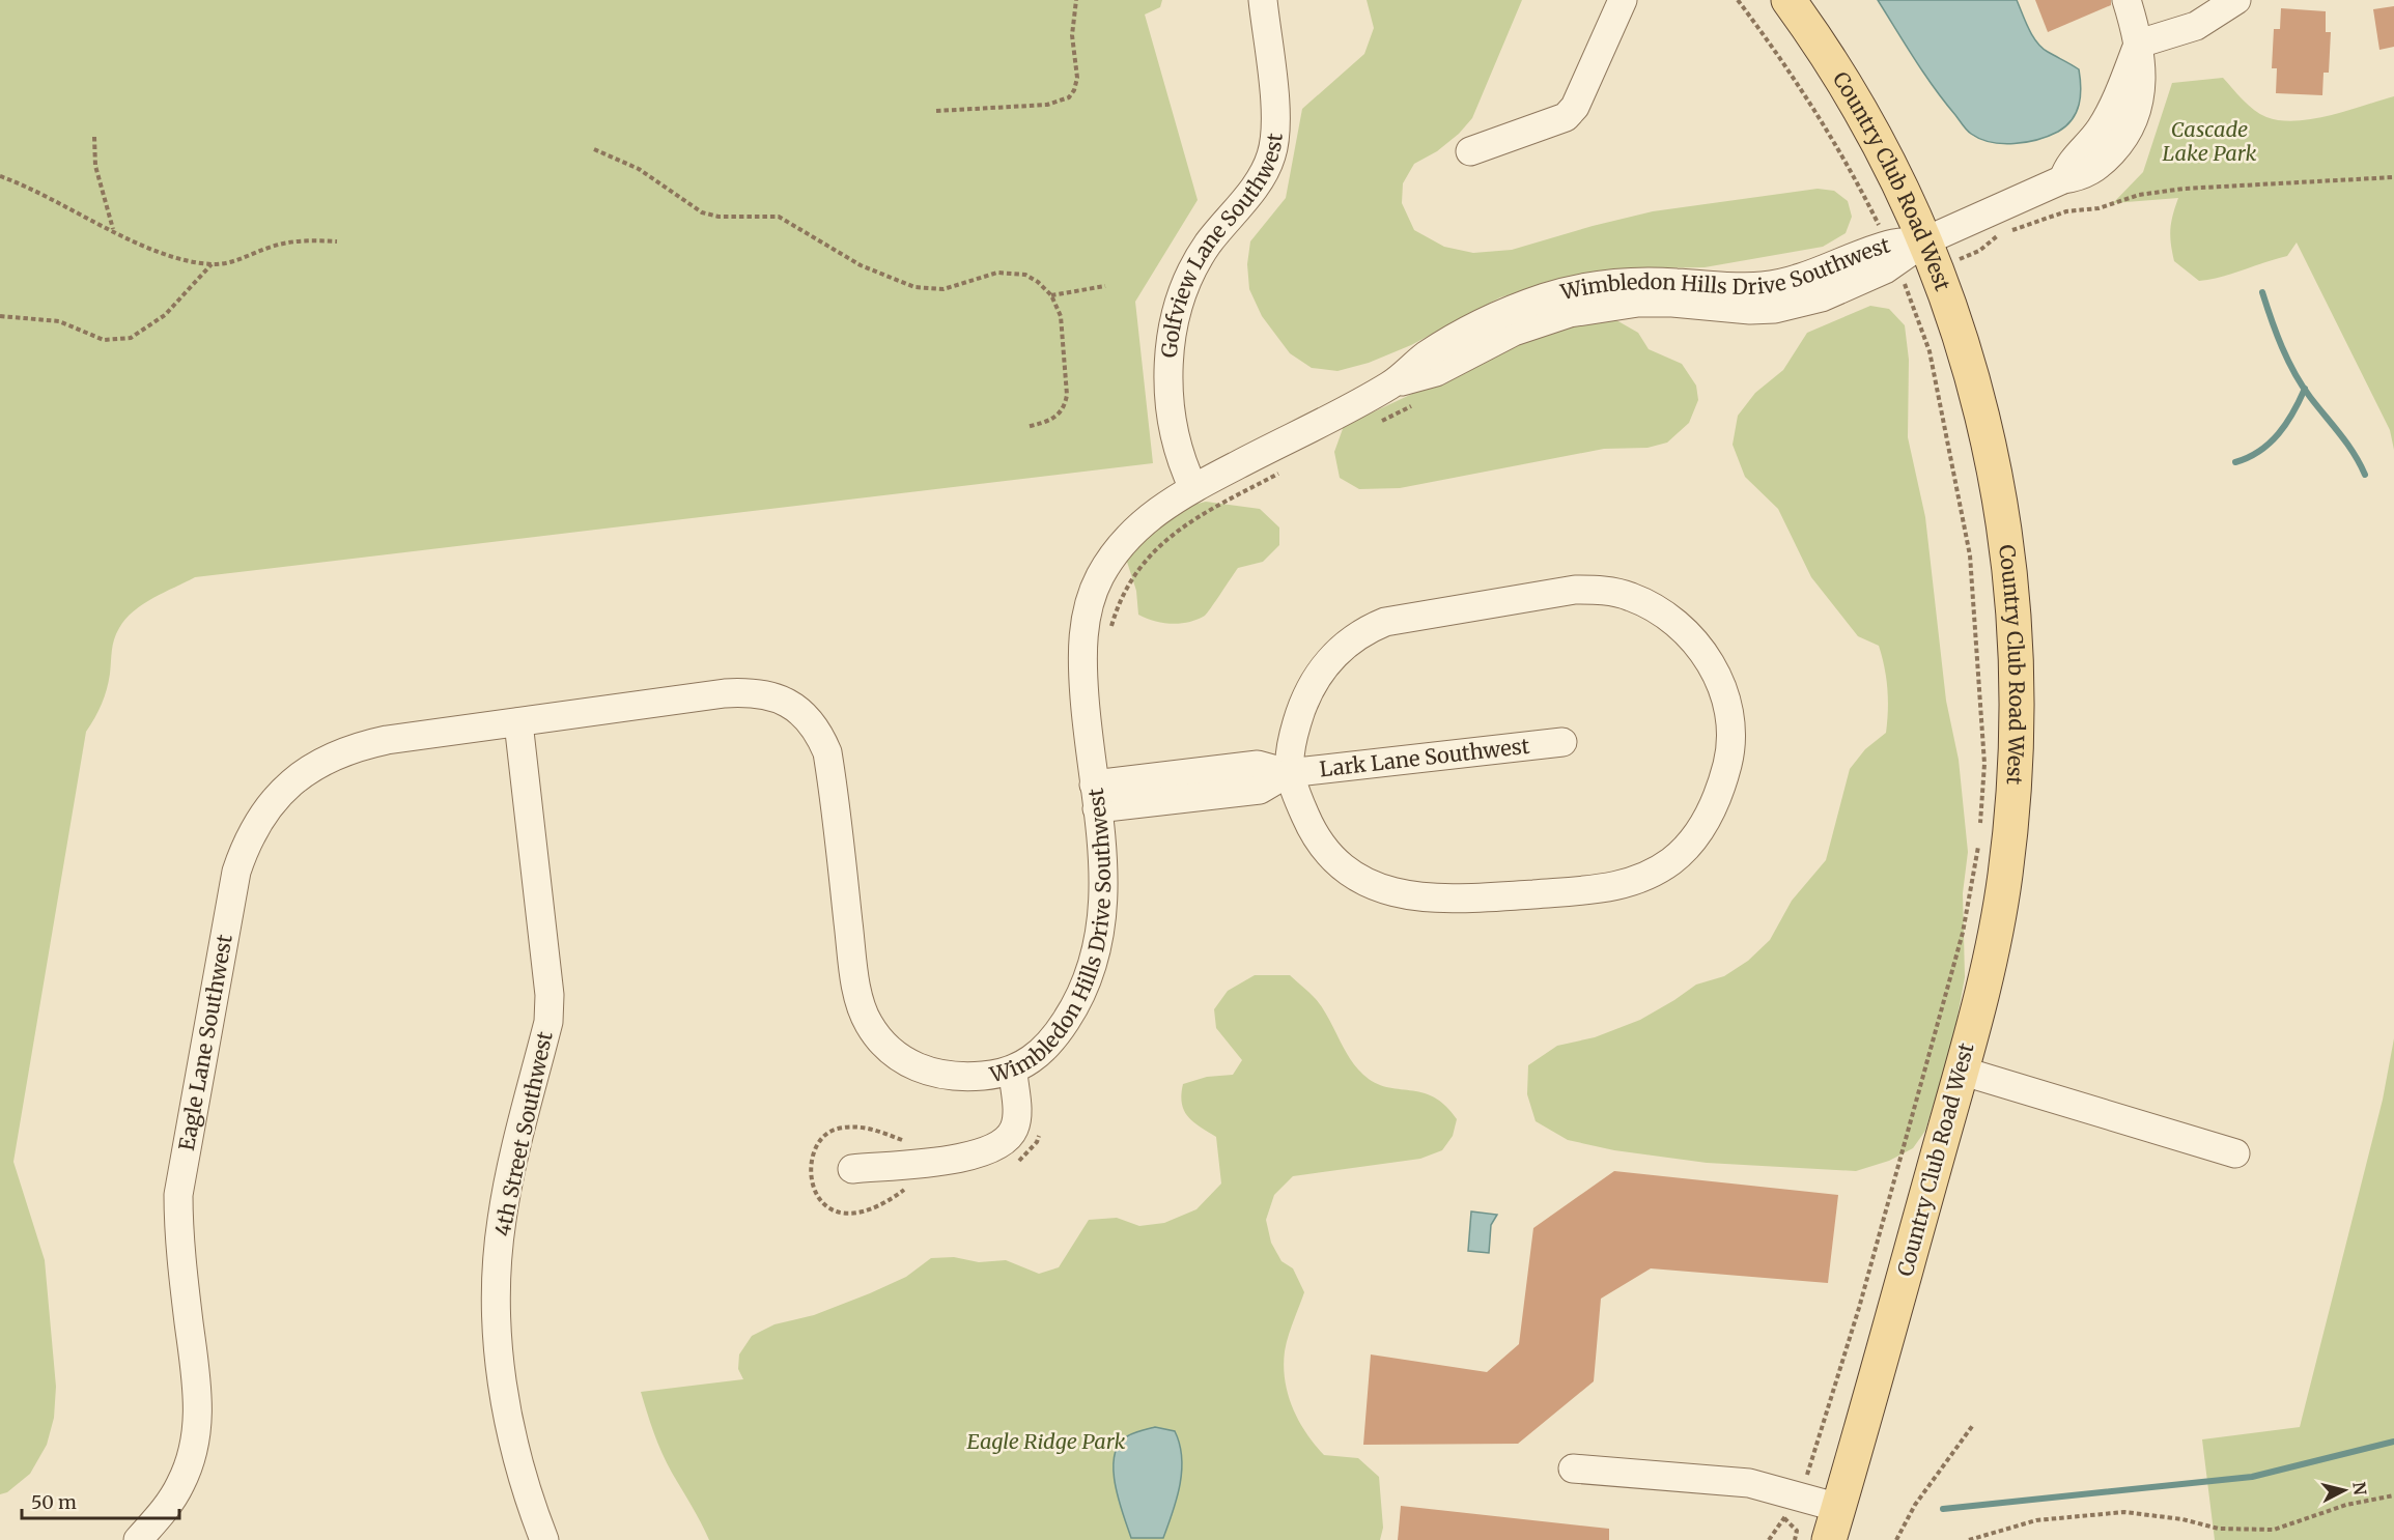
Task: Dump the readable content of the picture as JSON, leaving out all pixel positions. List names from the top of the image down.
{
  "streets": {
    "main road": ["Country Club Road West"],
    "street": [
      "Golfview Lane Southwest",
      "Wimbledon Hills Drive Southwest",
      "Lark Lane Southwest",
      "Eagle Lane Southwest",
      "4th Street Southwest"
    ]
  },
  "crossings": [
    ["Country Club Road West", "Wimbledon Hills Drive Southwest"],
    ["Golfview Lane Southwest", "Wimbledon Hills Drive Southwest"],
    ["Wimbledon Hills Drive Southwest", "Lark Lane Southwest"],
    ["Wimbledon Hills Drive Southwest", "Eagle Lane Southwest"],
    ["Wimbledon Hills Drive Southwest", "4th Street Southwest"],
    ["Eagle Lane Southwest", "4th Street Southwest"]
  ],
  "parks": ["Cascade Lake Park", "Eagle Ridge Park"],
  "scale_bar": "50 m",
  "north": "right"
}
